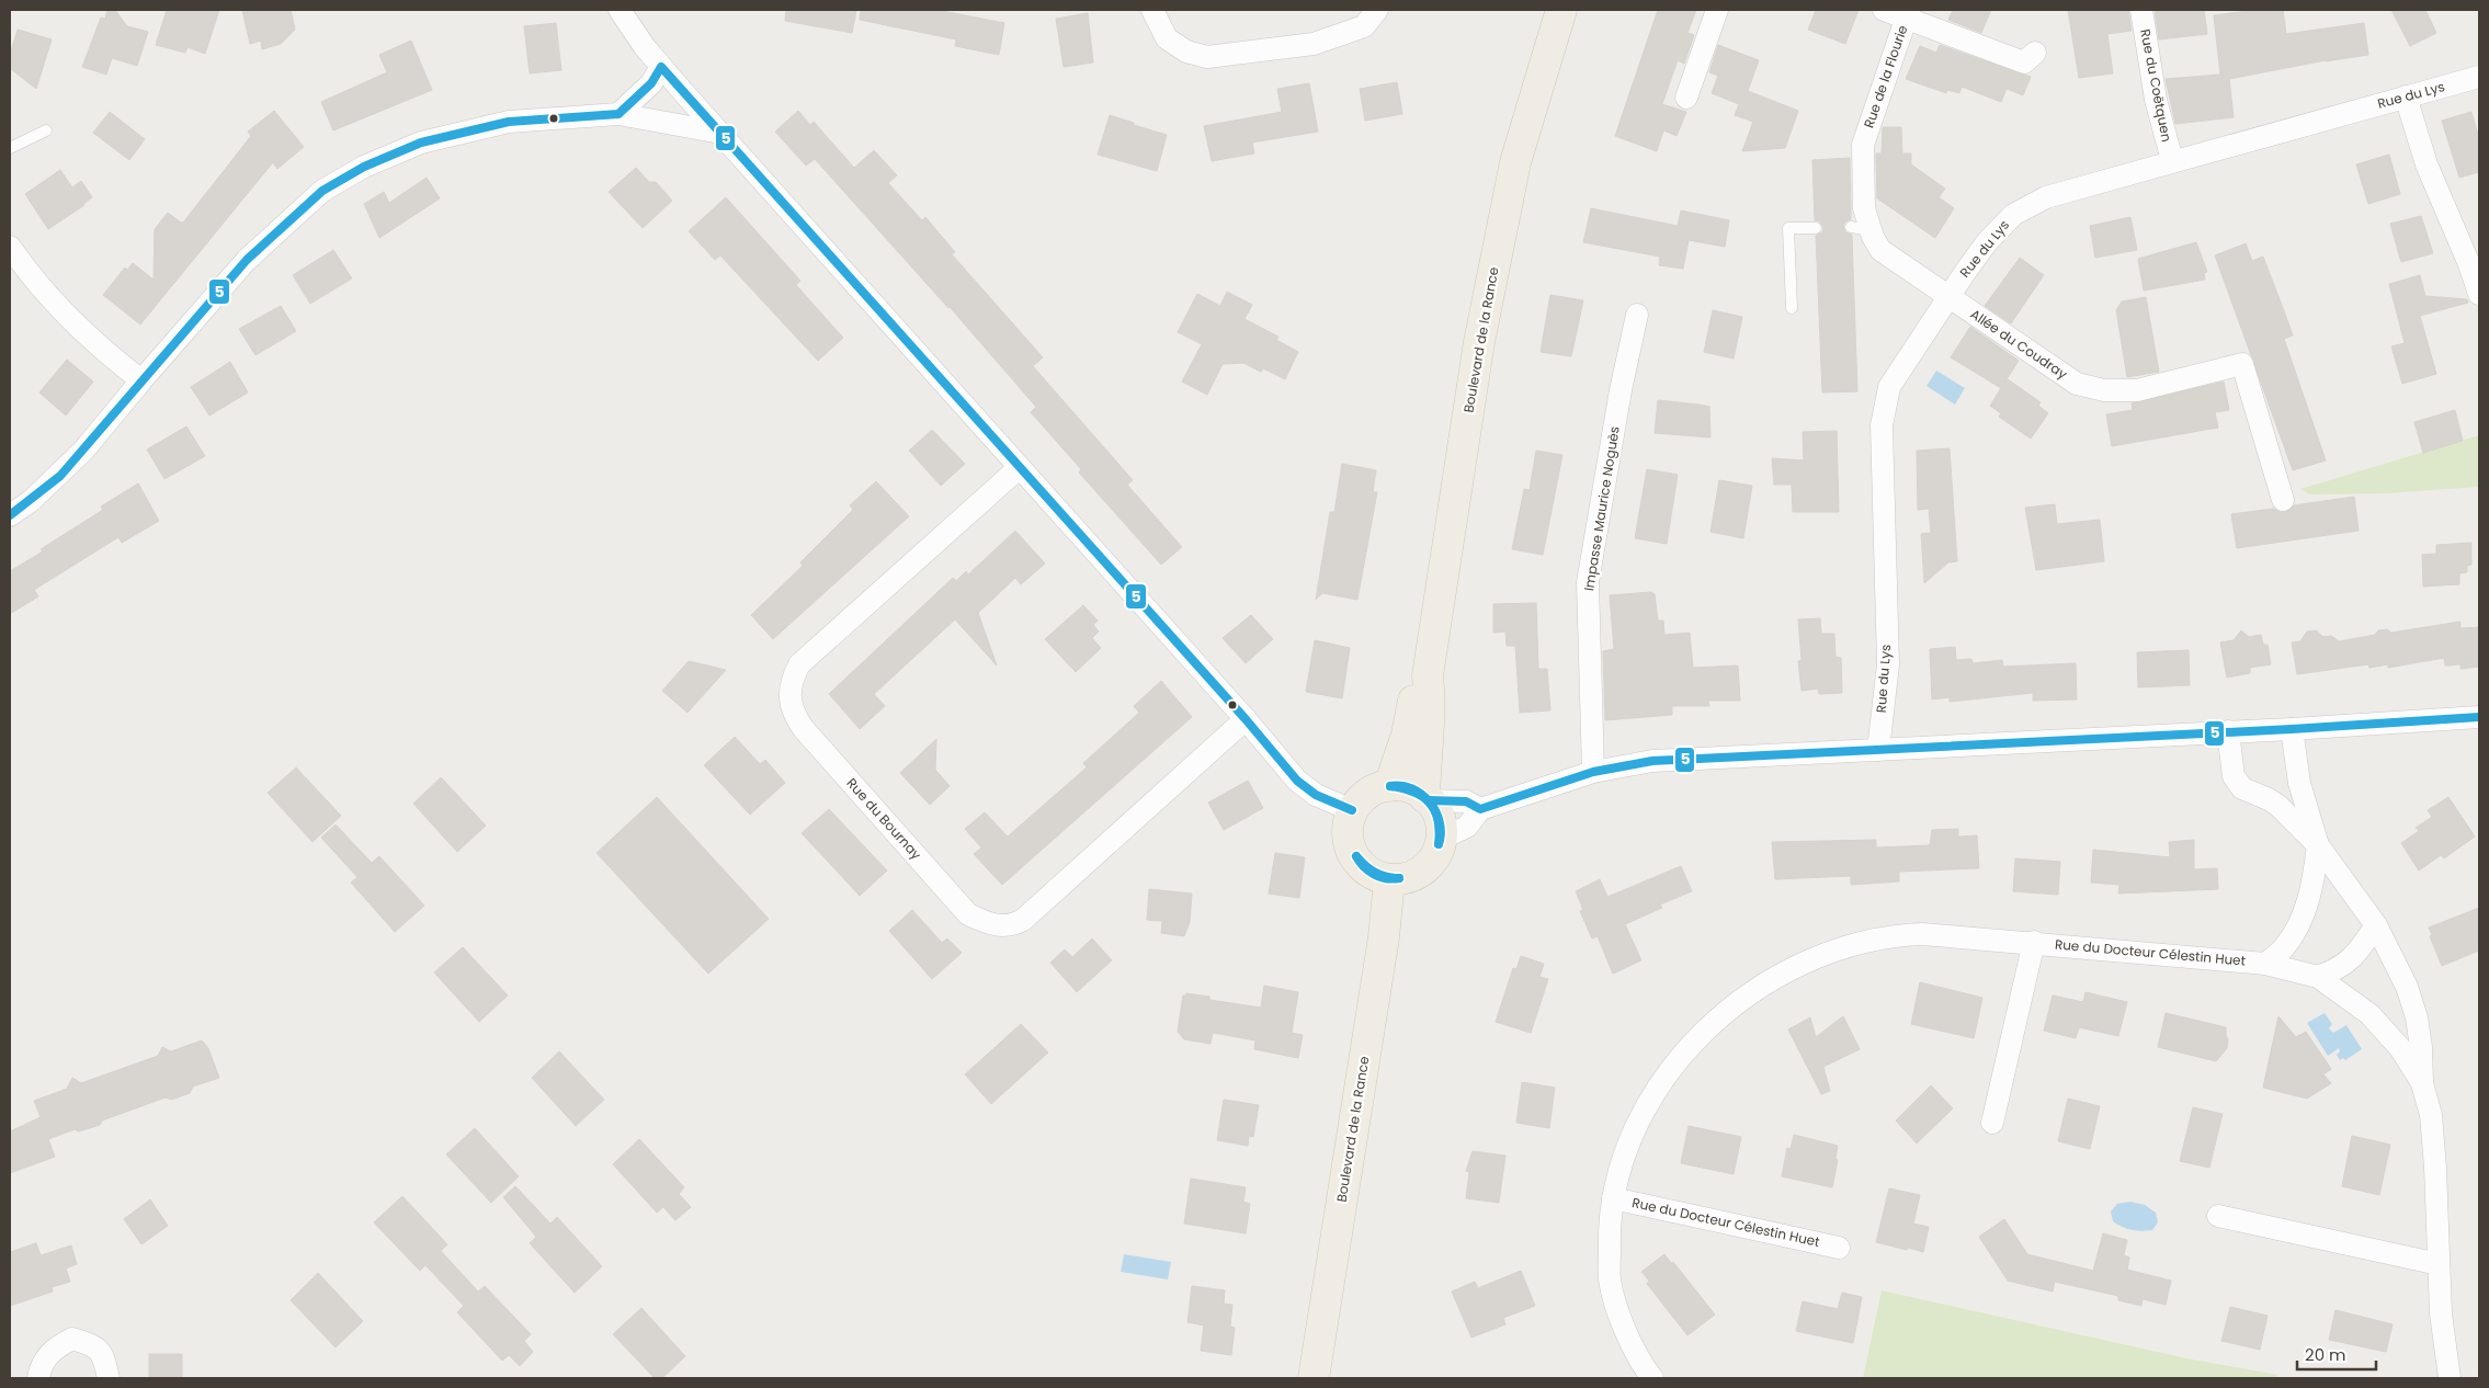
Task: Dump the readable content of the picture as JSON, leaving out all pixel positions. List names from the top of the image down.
{
  "streets": {
    "main road": ["Boulevard de la Rance"],
    "street": [
      "Rue de la Flourie",
      "Rue du Coëtquen",
      "Rue du Lys",
      "Allée du Coudray",
      "Impasse Maurice Noguès",
      "Rue du Bournay",
      "Rue du Docteur Célestin Huet"
    ]
  },
  "crossings": [
    ["Rue de la Flourie", "Rue du Lys"],
    ["Rue de la Flourie", "Allée du Coudray"],
    ["Rue du Coëtquen", "Rue du Lys"],
    ["Rue du Lys", "Allée du Coudray"]
  ],
  "lines": ["transit line 5"],
  "scale_bar": "20 m"
}
